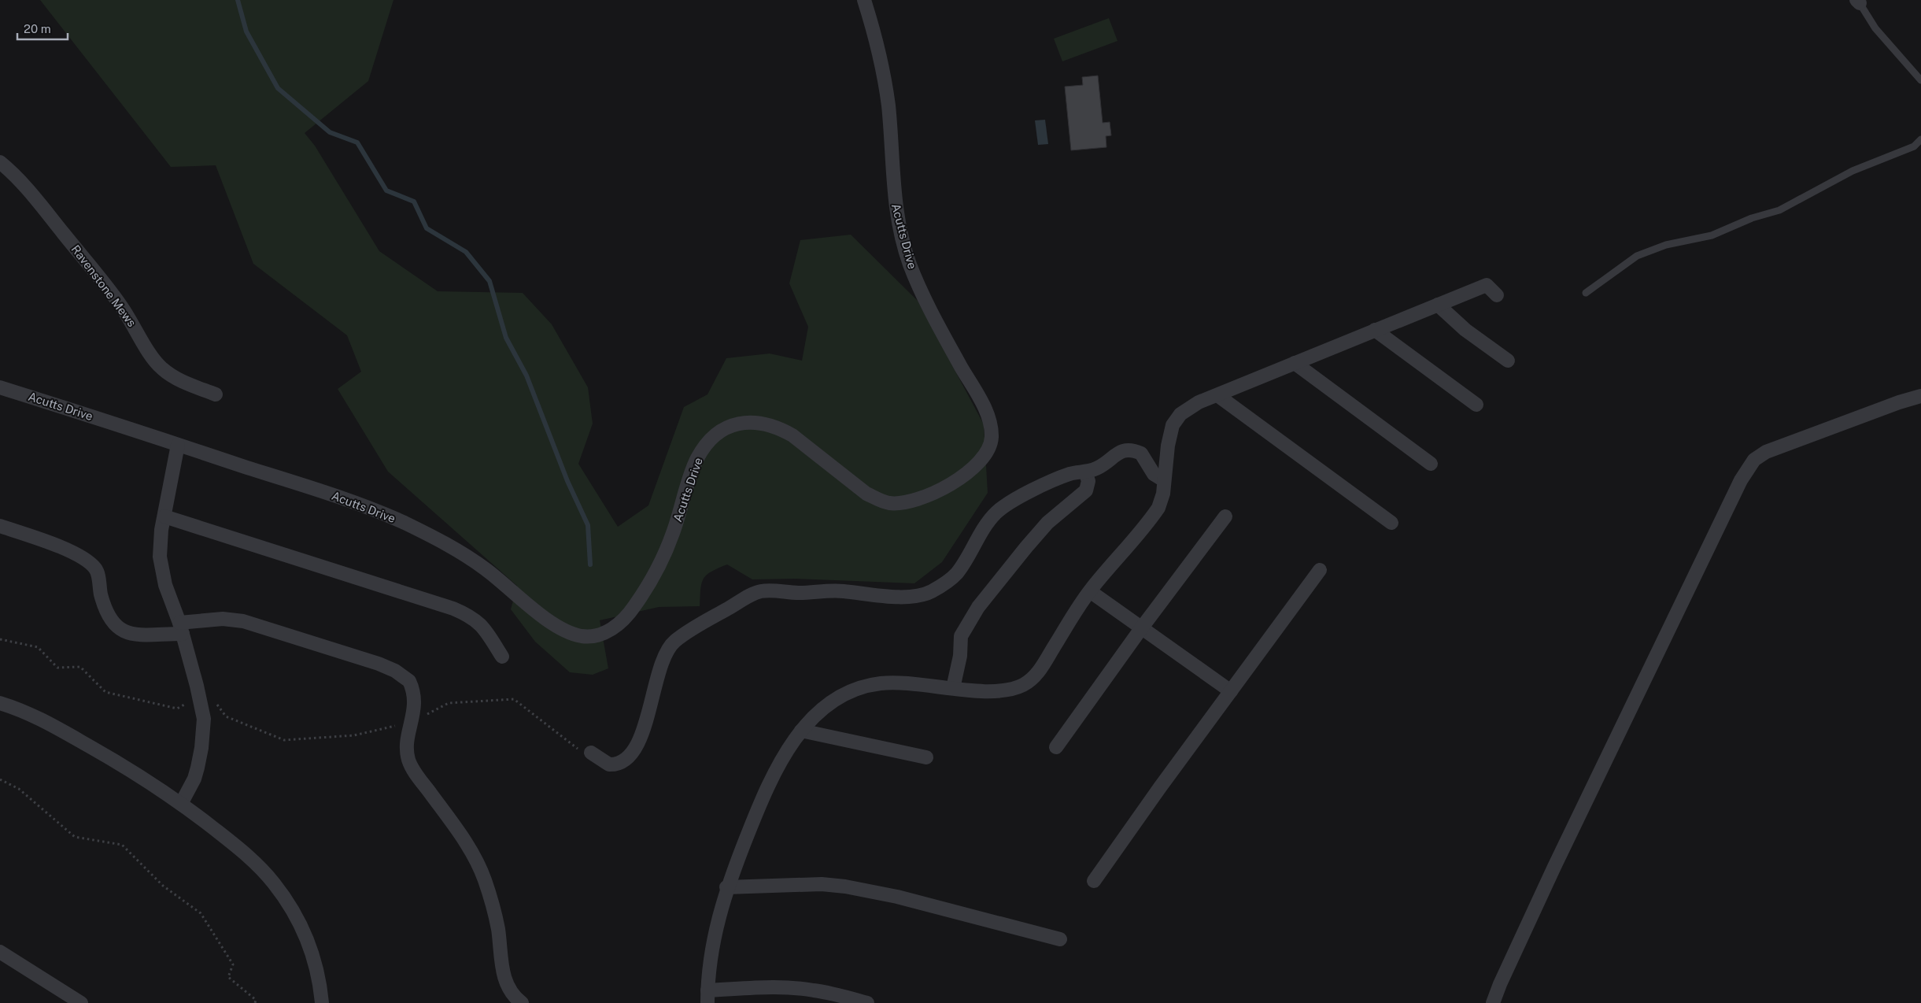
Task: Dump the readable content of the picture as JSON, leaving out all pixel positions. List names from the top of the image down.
{
  "streets": {
    "street": ["Acutts Drive", "Ravenstone Mews"]
  },
  "scale_bar": "20 m"
}
